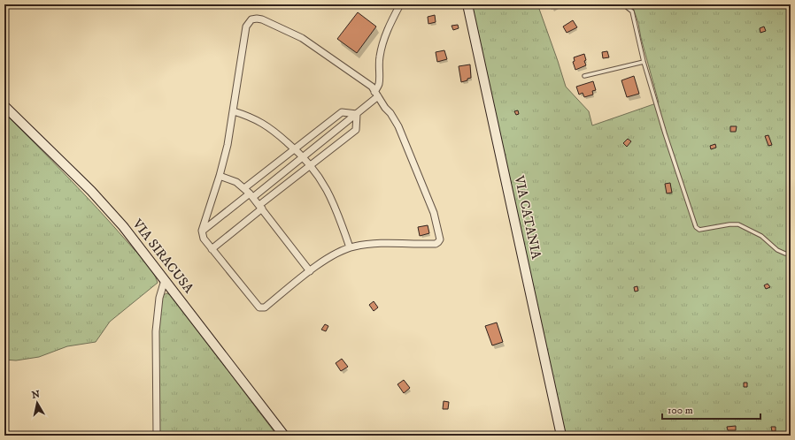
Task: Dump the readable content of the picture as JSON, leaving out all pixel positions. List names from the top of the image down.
{
  "streets": {
    "street": ["VIA CATANIA", "VIA SIRACUSA"]
  },
  "scale_bar": "100 m",
  "north": "top"
}
